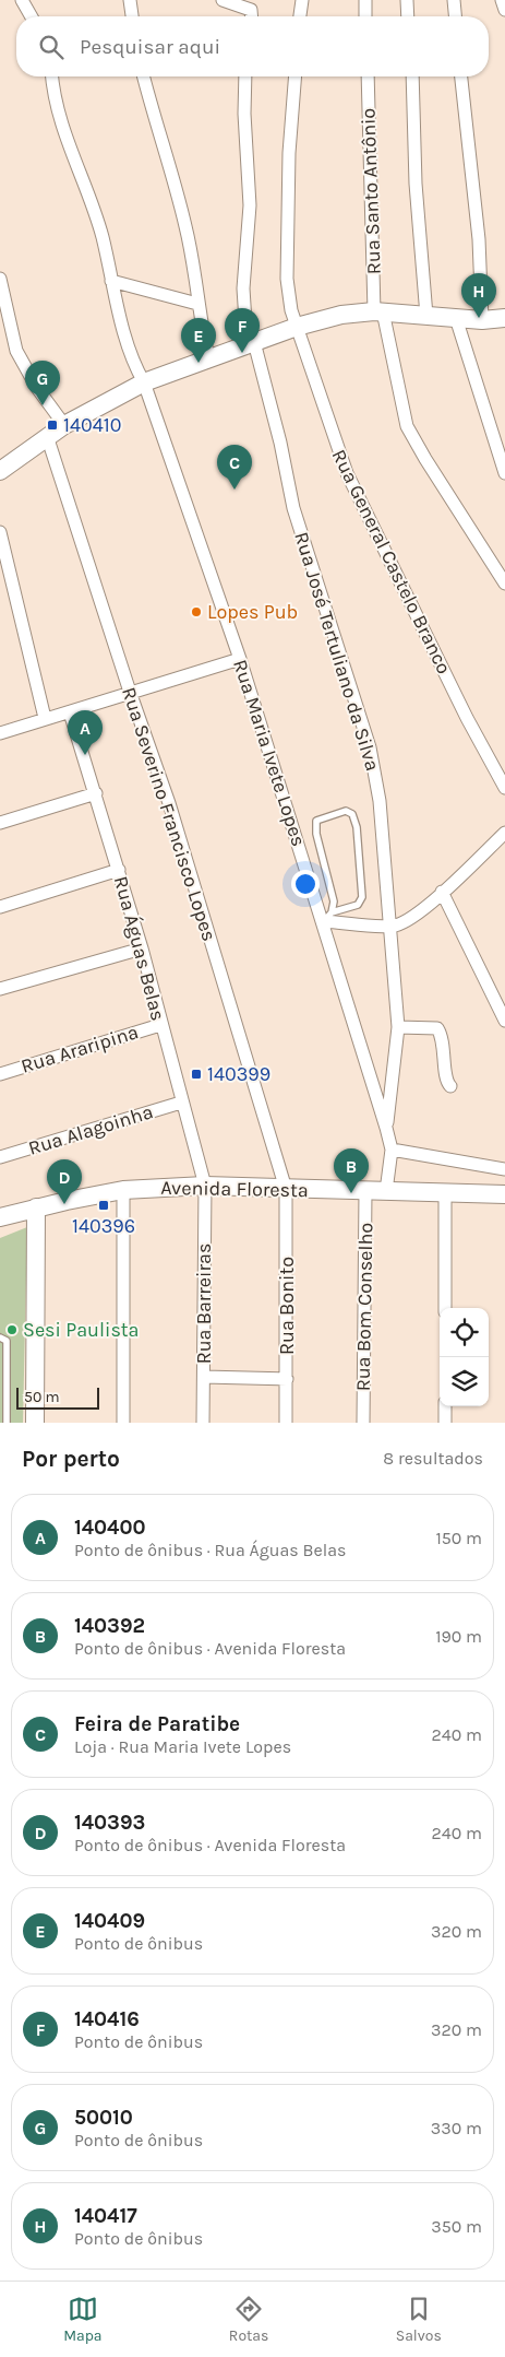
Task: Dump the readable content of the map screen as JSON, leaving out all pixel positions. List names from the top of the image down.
{
  "streets": {
    "street": [
      "Rua Santo Antônio",
      "Rua General Castelo Branco",
      "Rua José Tertuliano da Silva",
      "Rua Maria Ivete Lopes",
      "Rua Severino Francisco Lopes",
      "Rua Águas Belas",
      "Rua Araripina",
      "Rua Alagoinha",
      "Avenida Floresta",
      "Rua Barreiras",
      "Rua Bonito",
      "Rua Bom Conselho"
    ]
  },
  "crossings": [
    ["Rua José Tertuliano da Silva", "Rua Maria Ivete Lopes"],
    ["Rua Maria Ivete Lopes", "Avenida Floresta"],
    ["Rua Severino Francisco Lopes", "Avenida Floresta"],
    ["Rua Severino Francisco Lopes", "Rua Bonito"],
    ["Rua Águas Belas", "Rua Araripina"],
    ["Rua Águas Belas", "Rua Alagoinha"],
    ["Rua Águas Belas", "Avenida Floresta"],
    ["Rua Águas Belas", "Rua Barreiras"],
    ["Avenida Floresta", "Rua Barreiras"],
    ["Avenida Floresta", "Rua Bonito"],
    ["Avenida Floresta", "Rua Bom Conselho"]
  ],
  "places": {
    "transit": ["140410", "140399", "140396"],
    "other": ["Lopes Pub", "Sesi Paulista"]
  },
  "scale_bar": "50 m",
  "page": {
    "search": "Pesquisar aqui",
    "pins": [
      "H",
      "F",
      "E",
      "G",
      "C",
      "A",
      "B",
      "D"
    ],
    "scale": "50 m",
    "heading": ["Por perto", "8 resultados"],
    "list": [
      {
        "mark": "A",
        "name": "140400",
        "note": "Ponto de ônibus · Rua Águas Belas",
        "value": "150 m"
      },
      {
        "mark": "B",
        "name": "140392",
        "note": "Ponto de ônibus · Avenida Floresta",
        "value": "190 m"
      },
      {
        "mark": "C",
        "name": "Feira de Paratibe",
        "note": "Loja · Rua Maria Ivete Lopes",
        "value": "240 m"
      },
      {
        "mark": "D",
        "name": "140393",
        "note": "Ponto de ônibus · Avenida Floresta",
        "value": "240 m"
      },
      {
        "mark": "E",
        "name": "140409",
        "note": "Ponto de ônibus",
        "value": "320 m"
      },
      {
        "mark": "F",
        "name": "140416",
        "note": "Ponto de ônibus",
        "value": "320 m"
      },
      {
        "mark": "G",
        "name": "50010",
        "note": "Ponto de ônibus",
        "value": "330 m"
      },
      {
        "mark": "H",
        "name": "140417",
        "note": "Ponto de ônibus",
        "value": "350 m"
      }
    ],
    "nav": ["Mapa", "Rotas", "Salvos"]
  }
}
